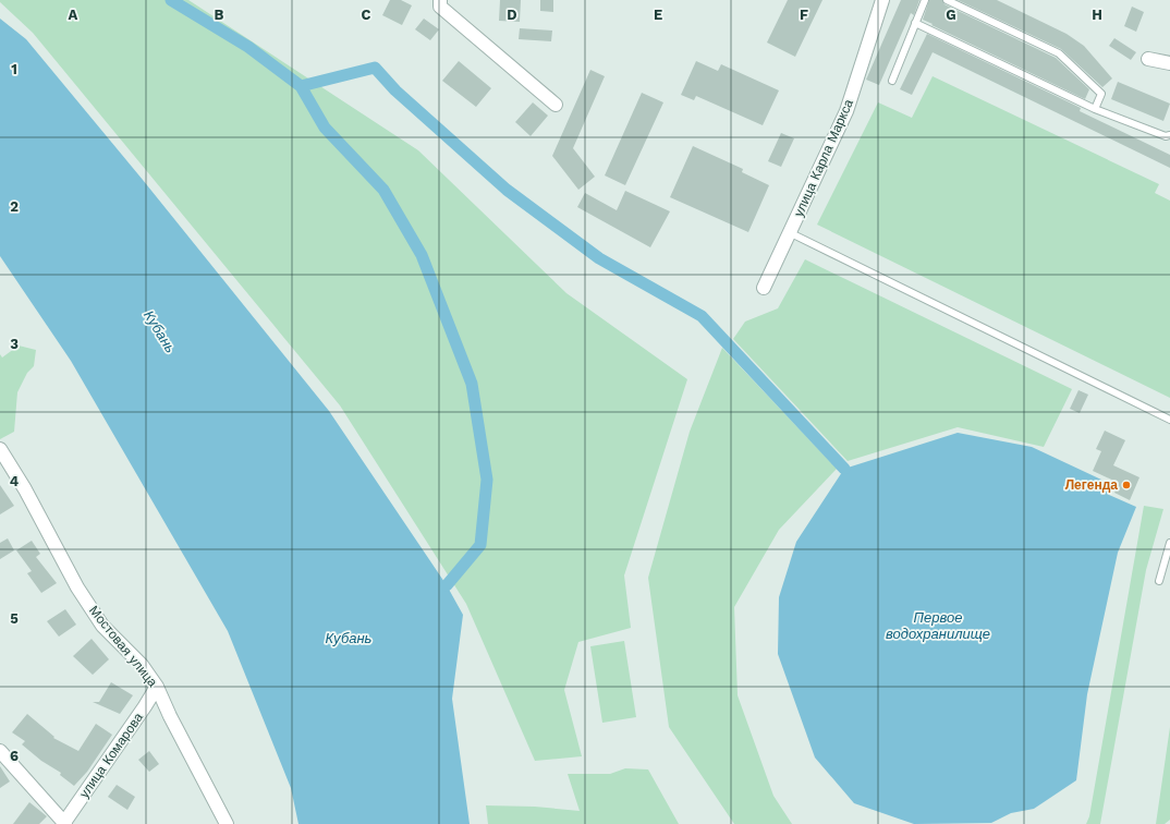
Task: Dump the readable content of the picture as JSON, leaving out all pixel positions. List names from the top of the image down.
{
  "streets": {
    "street": ["улица Карла Маркса", "Мостовая улица", "улица Комарова"]
  },
  "crossings": [
    ["Мостовая улица", "улица Комарова"]
  ],
  "water": ["Кубань", "Первое водохранилище"],
  "places": ["Легенда"],
  "grid": {
    "columns": [
      "A",
      "B",
      "C",
      "D",
      "E",
      "F",
      "G",
      "H"
    ],
    "rows": [
      "1",
      "2",
      "3",
      "4",
      "5",
      "6"
    ]
  }
}
